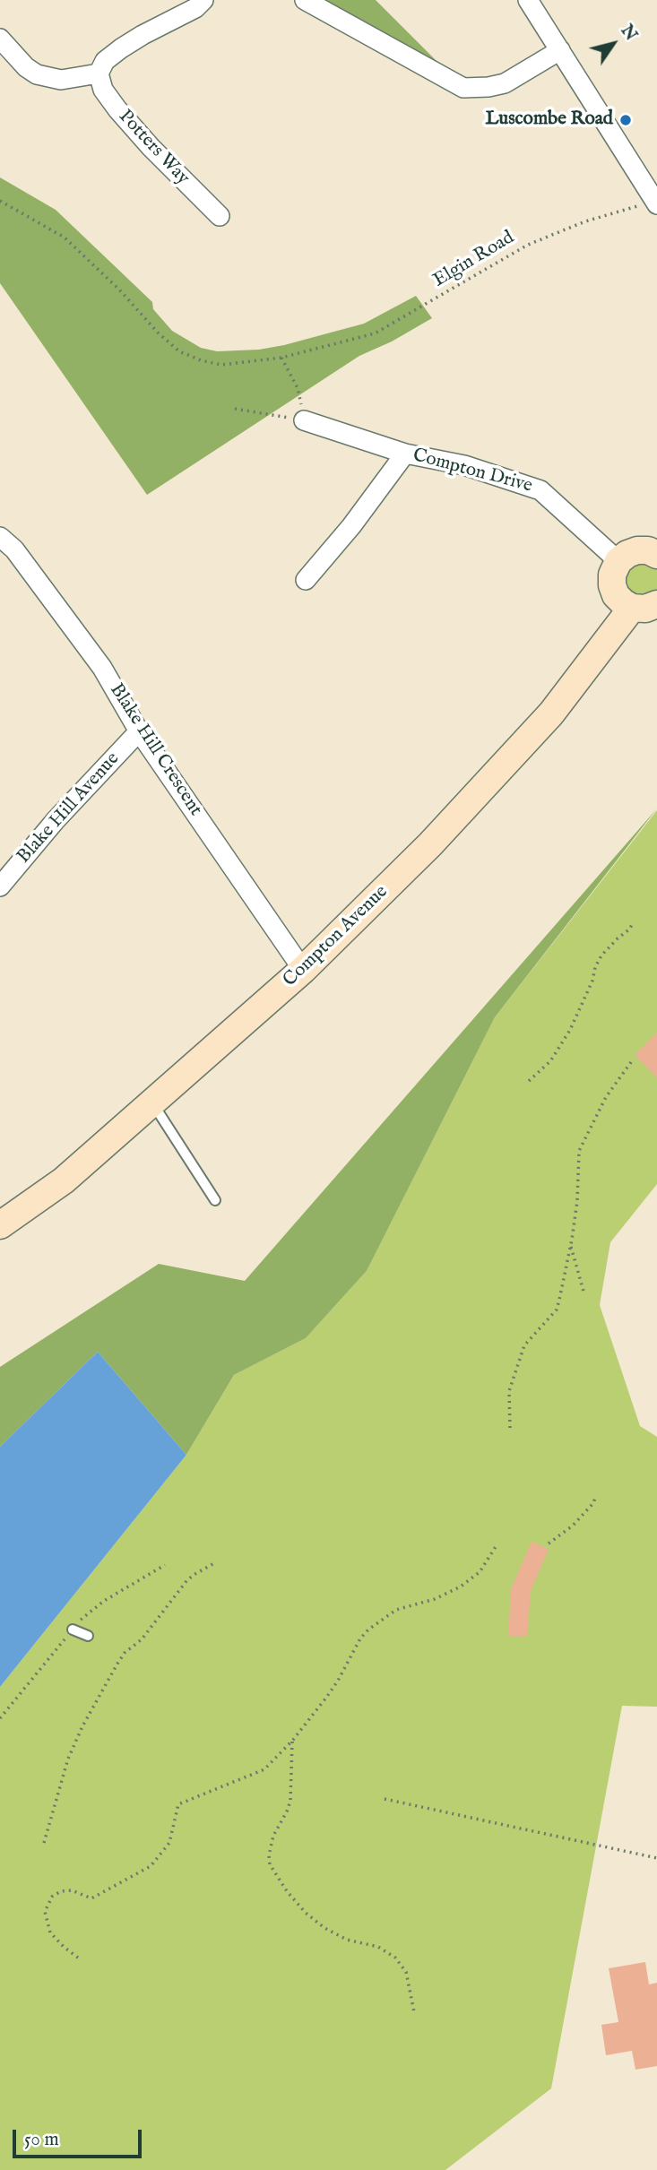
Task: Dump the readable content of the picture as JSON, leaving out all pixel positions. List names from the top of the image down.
{
  "streets": {
    "street": [
      "Potters Way",
      "Compton Drive",
      "Blake Hill Crescent",
      "Blake Hill Avenue",
      "Compton Avenue"
    ],
    "path": ["Elgin Road"]
  },
  "crossings": [
    ["Compton Drive", "Compton Avenue"],
    ["Blake Hill Crescent", "Blake Hill Avenue"],
    ["Blake Hill Crescent", "Compton Avenue"]
  ],
  "places": ["Luscombe Road"],
  "scale_bar": "50 m",
  "north": "top right"
}
